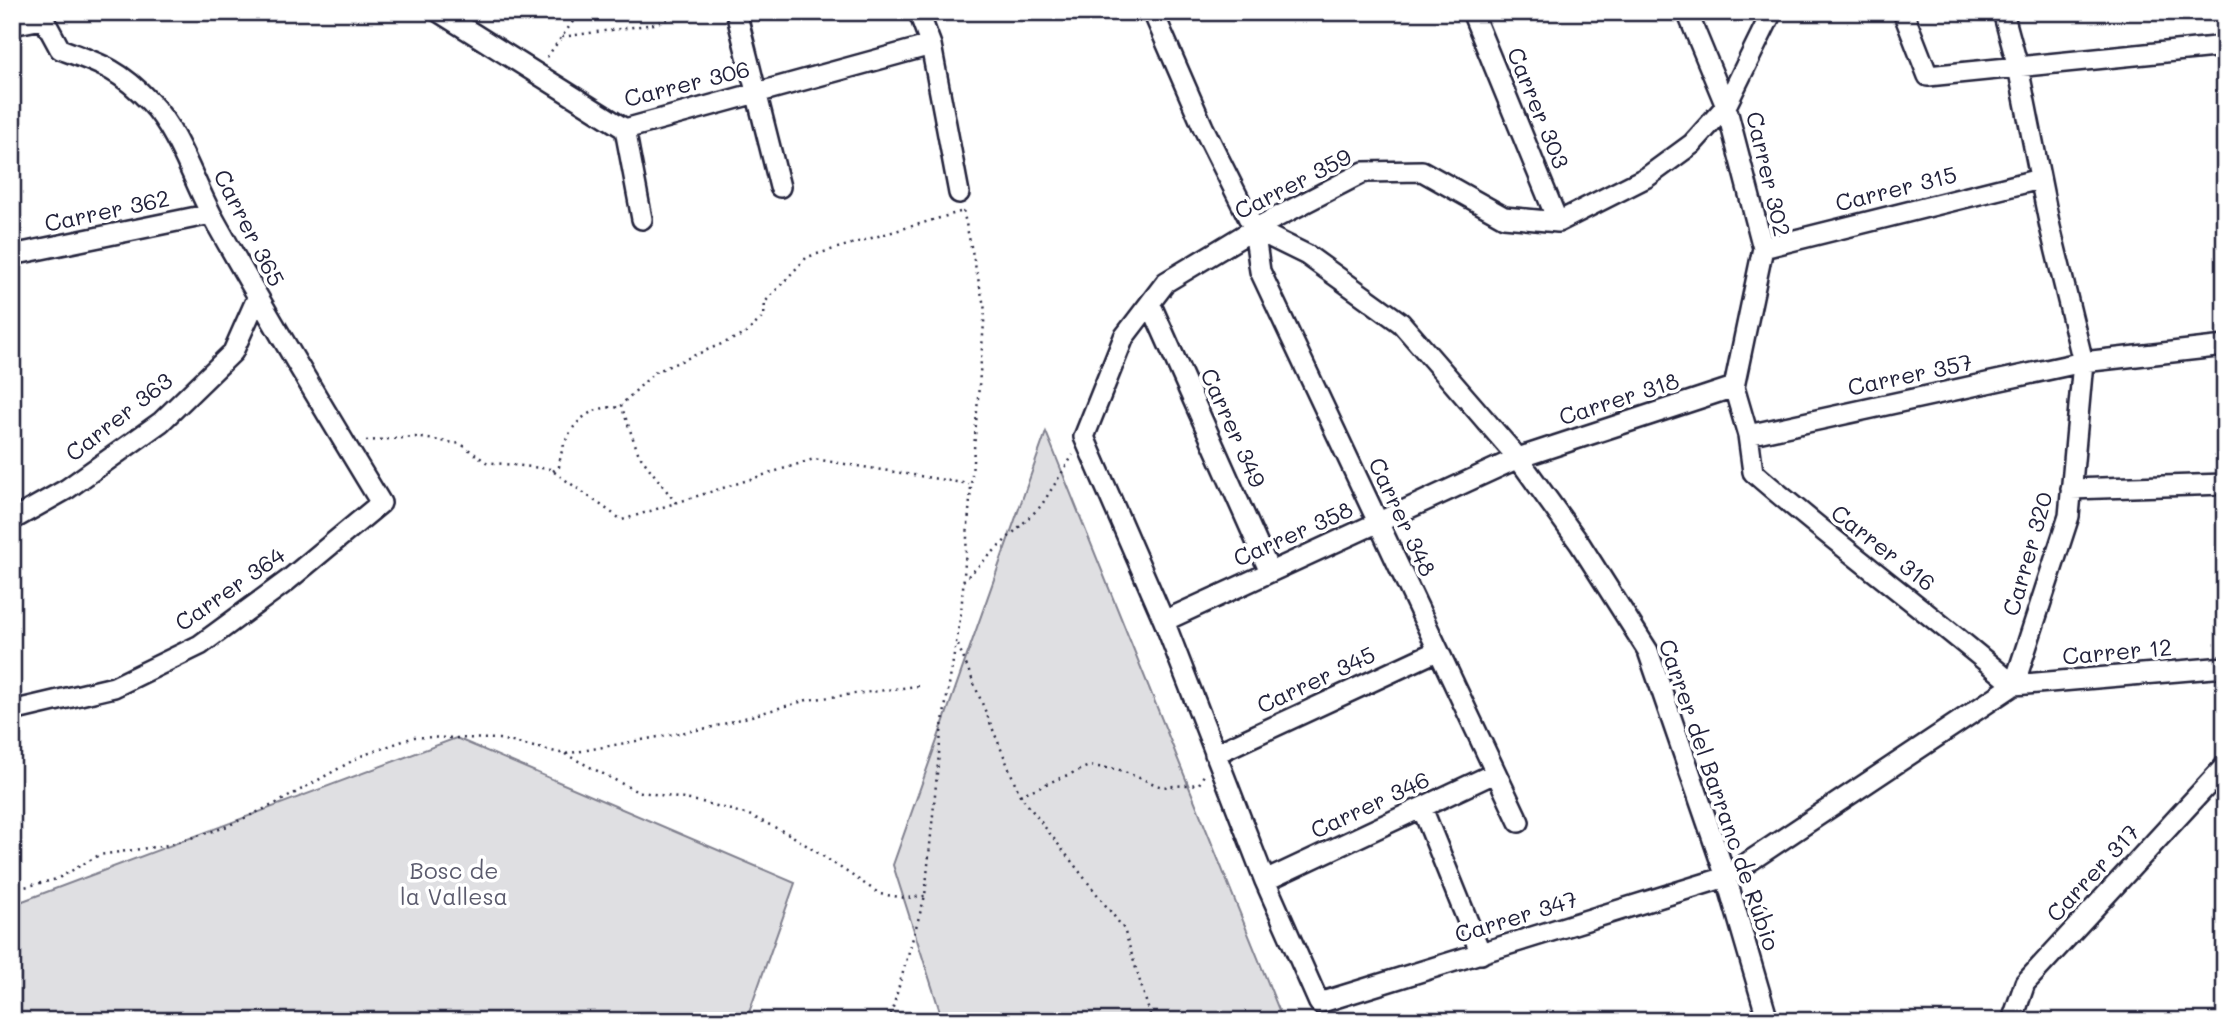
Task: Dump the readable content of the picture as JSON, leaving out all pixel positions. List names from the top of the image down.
{
  "streets": {
    "street": [
      "Carrer 306",
      "Carrer 303",
      "Carrer 302",
      "Carrer 359",
      "Carrer 315",
      "Carrer 362",
      "Carrer 365",
      "Carrer 357",
      "Carrer 318",
      "Carrer 363",
      "Carrer 349",
      "Carrer 348",
      "Carrer 358",
      "Carrer 316",
      "Carrer 320",
      "Carrer 364",
      "Carrer 12",
      "Carrer 345",
      "Carrer del Barranc de Rúbio",
      "Carrer 346",
      "Carrer 317",
      "Carrer 347"
    ]
  },
  "crossings": [
    ["Carrer 303", "Carrer 359"],
    ["Carrer 302", "Carrer 315"],
    ["Carrer 302", "Carrer 357"],
    ["Carrer 302", "Carrer 318"],
    ["Carrer 302", "Carrer 316"],
    ["Carrer 359", "Carrer 349"],
    ["Carrer 359", "Carrer 348"],
    ["Carrer 359", "Carrer del Barranc de Rúbio"],
    ["Carrer 315", "Carrer 320"],
    ["Carrer 362", "Carrer 365"],
    ["Carrer 365", "Carrer 363"],
    ["Carrer 365", "Carrer 364"],
    ["Carrer 357", "Carrer 316"],
    ["Carrer 357", "Carrer 320"],
    ["Carrer 318", "Carrer 358"],
    ["Carrer 318", "Carrer del Barranc de Rúbio"],
    ["Carrer 349", "Carrer 358"],
    ["Carrer 348", "Carrer 358"],
    ["Carrer 348", "Carrer 345"],
    ["Carrer 348", "Carrer del Barranc de Rúbio"],
    ["Carrer 348", "Carrer 346"],
    ["Carrer 358", "Carrer del Barranc de Rúbio"],
    ["Carrer 316", "Carrer 320"],
    ["Carrer 316", "Carrer 12"],
    ["Carrer 320", "Carrer 12"],
    ["Carrer del Barranc de Rúbio", "Carrer 347"],
    ["Carrer 346", "Carrer 347"]
  ],
  "parks": ["Bosc de la Vallesa"]
}
